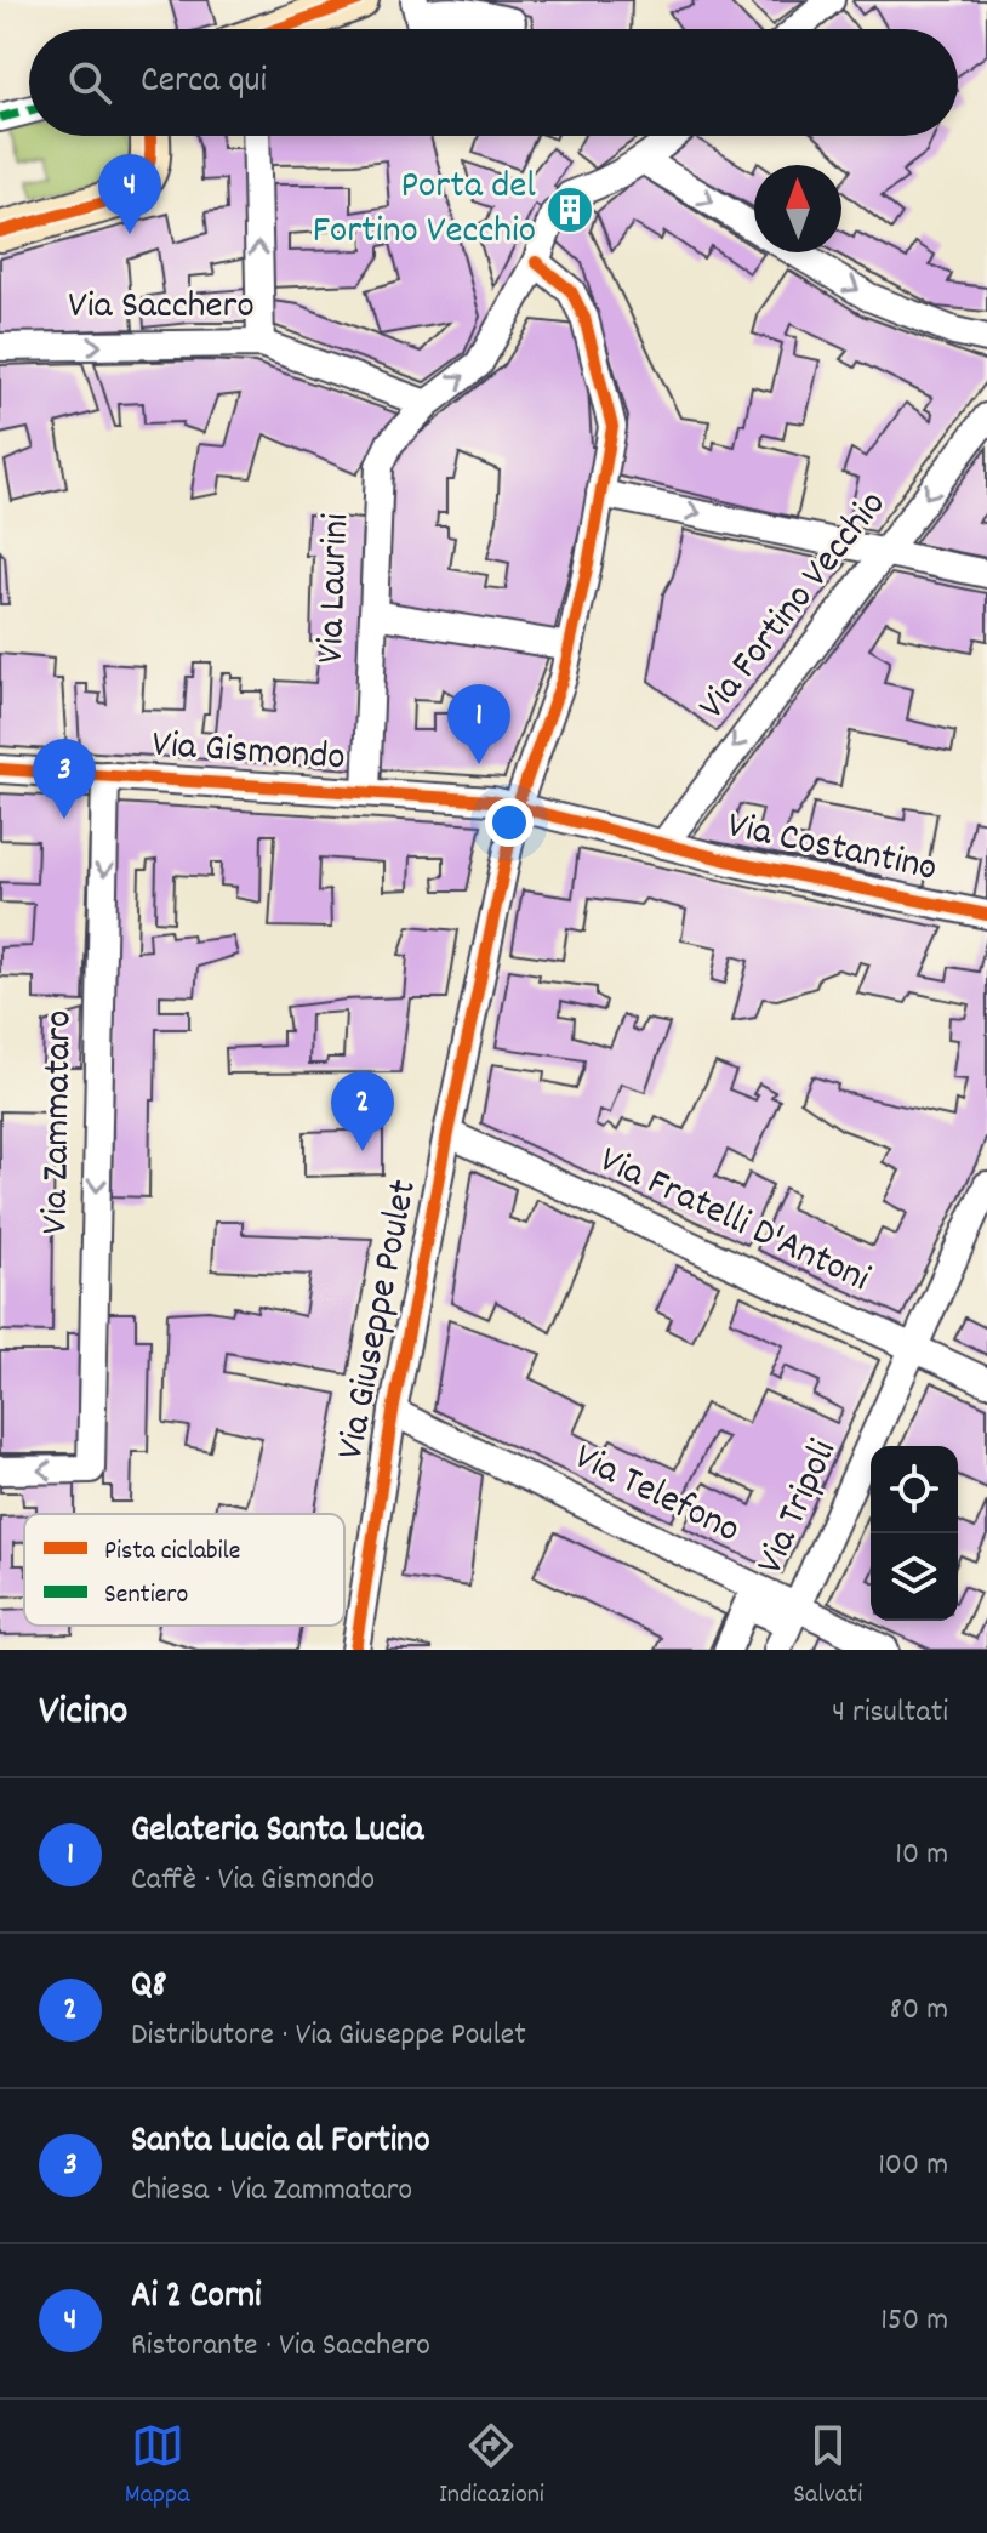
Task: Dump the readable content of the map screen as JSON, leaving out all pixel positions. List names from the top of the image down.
{
  "streets": {
    "street": [
      "Via Sacchero",
      "Via Laurini",
      "Via Fortino Vecchio",
      "Via Gismondo",
      "Via Costantino",
      "Via Zammataro",
      "Via Fratelli D'Antoni",
      "Via Giuseppe Poulet",
      "Via Telefono",
      "Via Tripoli"
    ]
  },
  "crossings": [
    ["Via Sacchero", "Via Laurini"],
    ["Via Laurini", "Via Gismondo"],
    ["Via Fortino Vecchio", "Via Gismondo"],
    ["Via Fortino Vecchio", "Via Costantino"],
    ["Via Gismondo", "Via Costantino"],
    ["Via Gismondo", "Via Zammataro"],
    ["Via Gismondo", "Via Giuseppe Poulet"],
    ["Via Fratelli D'Antoni", "Via Giuseppe Poulet"],
    ["Via Fratelli D'Antoni", "Via Tripoli"],
    ["Via Giuseppe Poulet", "Via Telefono"],
    ["Via Telefono", "Via Tripoli"]
  ],
  "one_way": ["Via Sacchero", "Via Fortino Vecchio", "Via Zammataro"],
  "places": {
    "building": ["Porta del Fortino Vecchio"]
  },
  "legend": ["Pista ciclabile", "Sentiero"],
  "north": "top",
  "page": {
    "search": "Cerca qui",
    "pins": [
      "4",
      "1",
      "3",
      "2"
    ],
    "heading": ["Vicino", "4 risultati"],
    "list": [
      {
        "mark": "1",
        "name": "Gelateria Santa Lucia",
        "note": "Caffè · Via Gismondo",
        "value": "10 m"
      },
      {
        "mark": "2",
        "name": "Q8",
        "note": "Distributore · Via Giuseppe Poulet",
        "value": "80 m"
      },
      {
        "mark": "3",
        "name": "Santa Lucia al Fortino",
        "note": "Chiesa · Via Zammataro",
        "value": "100 m"
      },
      {
        "mark": "4",
        "name": "Ai 2 Corni",
        "note": "Ristorante · Via Sacchero",
        "value": "150 m"
      }
    ],
    "nav": ["Mappa", "Indicazioni", "Salvati"]
  }
}
